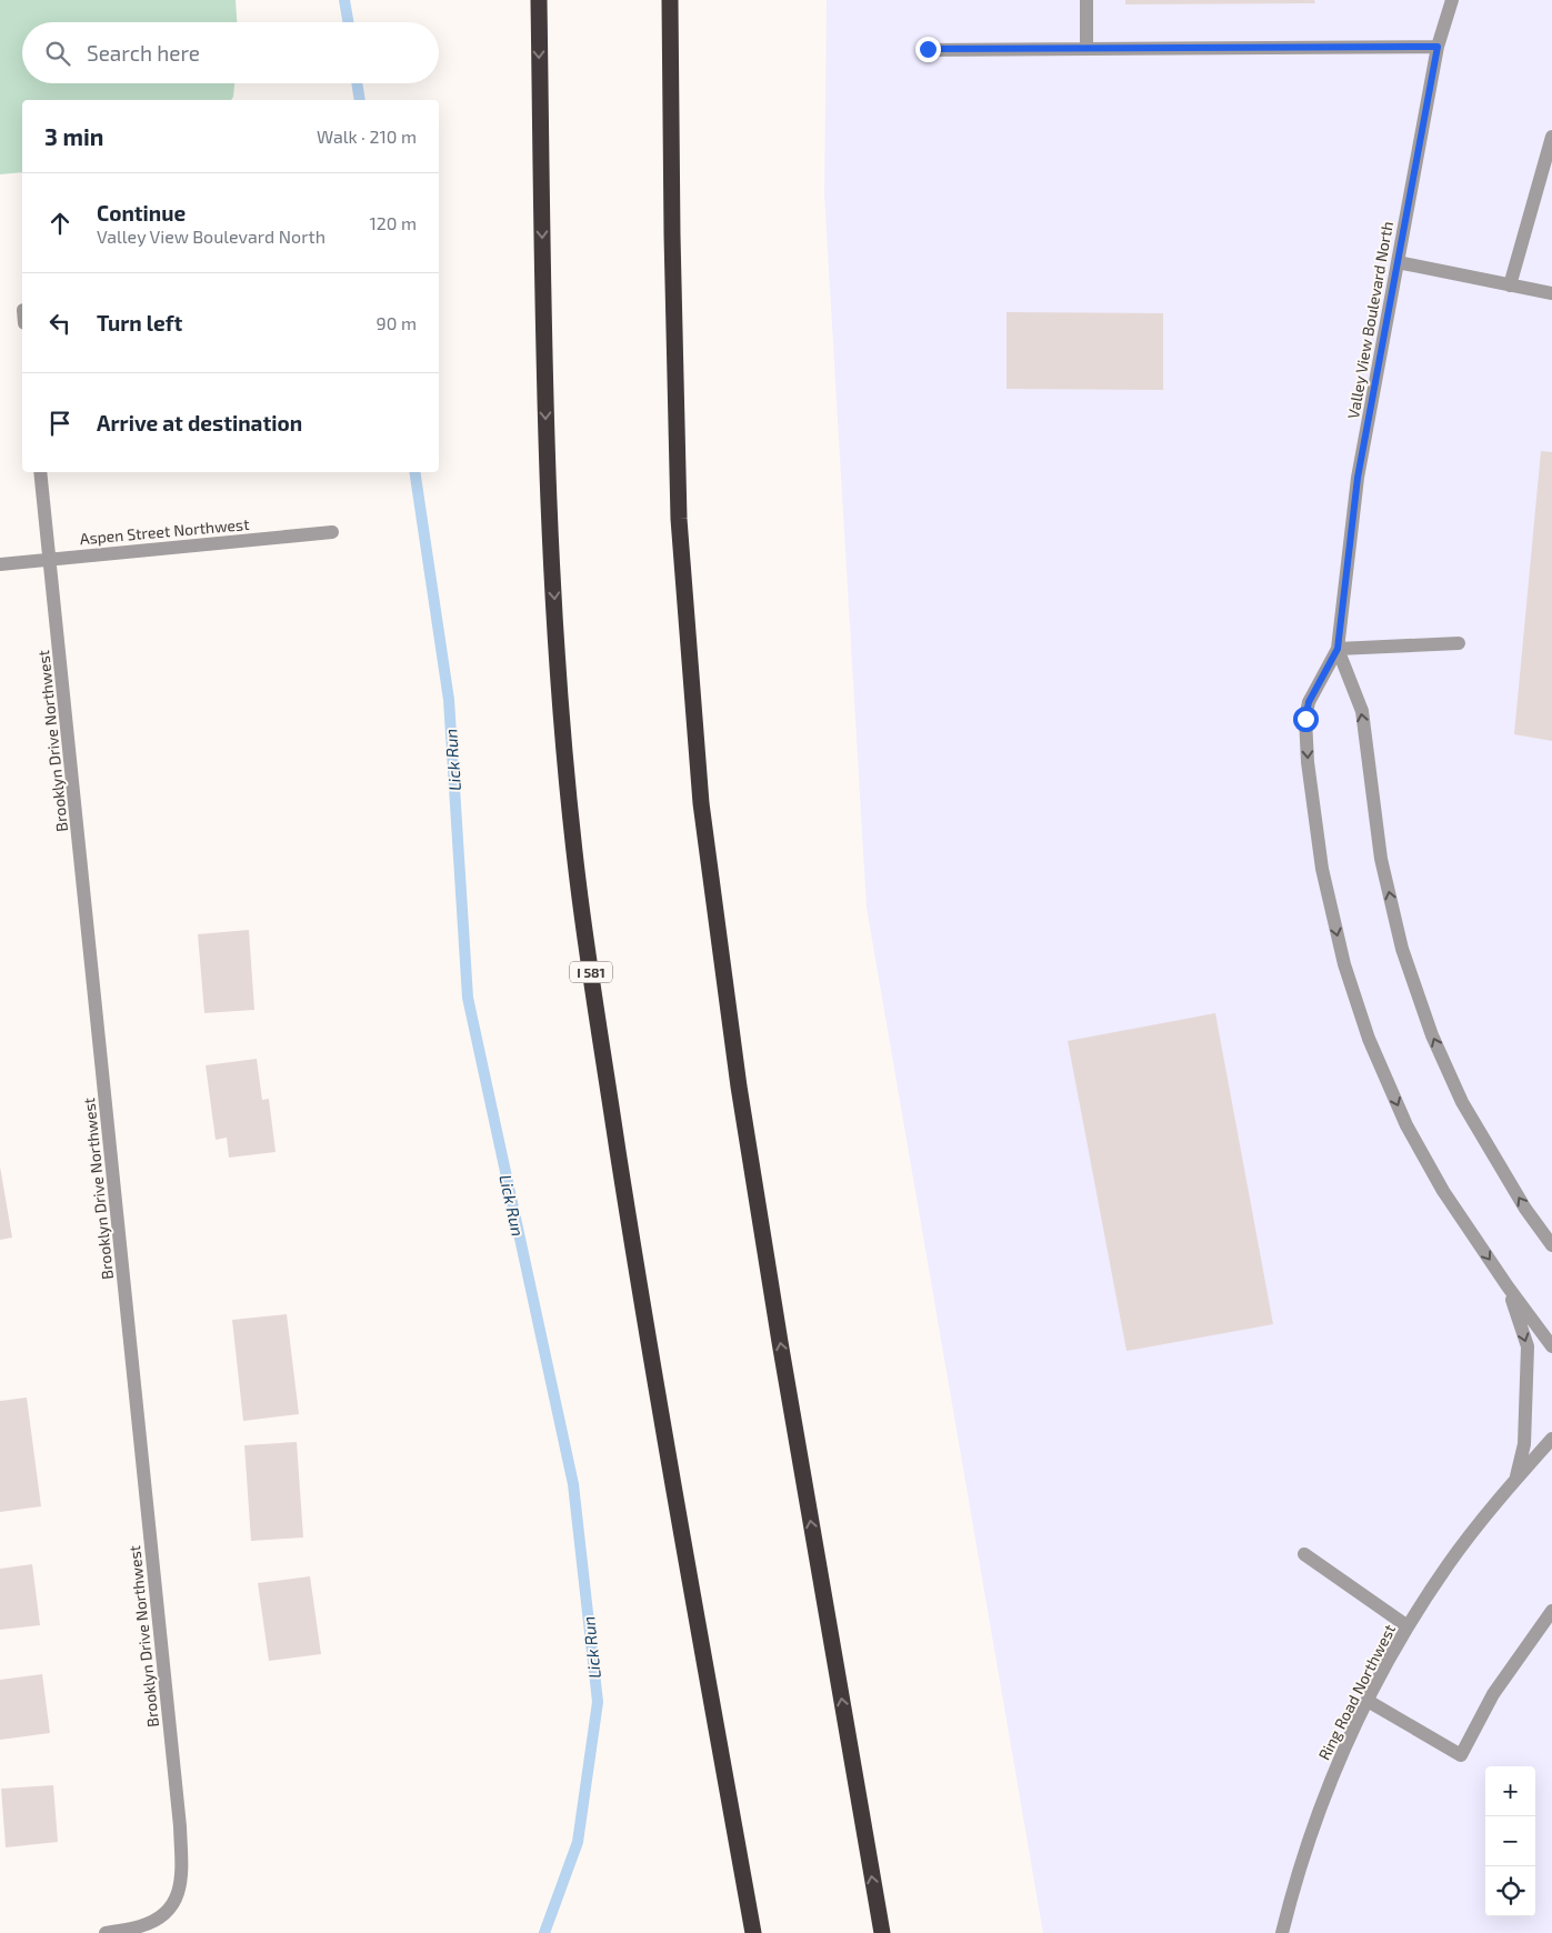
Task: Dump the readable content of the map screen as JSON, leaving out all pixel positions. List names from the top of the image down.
{
  "streets": {
    "highway": ["I 581"],
    "street": [
      "Valley View Boulevard North",
      "Aspen Street Northwest",
      "Brooklyn Drive Northwest",
      "Ring Road Northwest"
    ]
  },
  "crossings": [
    ["Aspen Street Northwest", "Brooklyn Drive Northwest"]
  ],
  "water": ["Lick Run"],
  "page": {
    "search": "Search here",
    "heading": ["3 min", "Walk · 210 m"],
    "list": [
      ["Continue", "Valley View Boulevard North", "120 m"],
      ["Turn left", "90 m"],
      "Arrive at destination"
    ],
    "map_buttons": ["+", "−"]
  }
}
